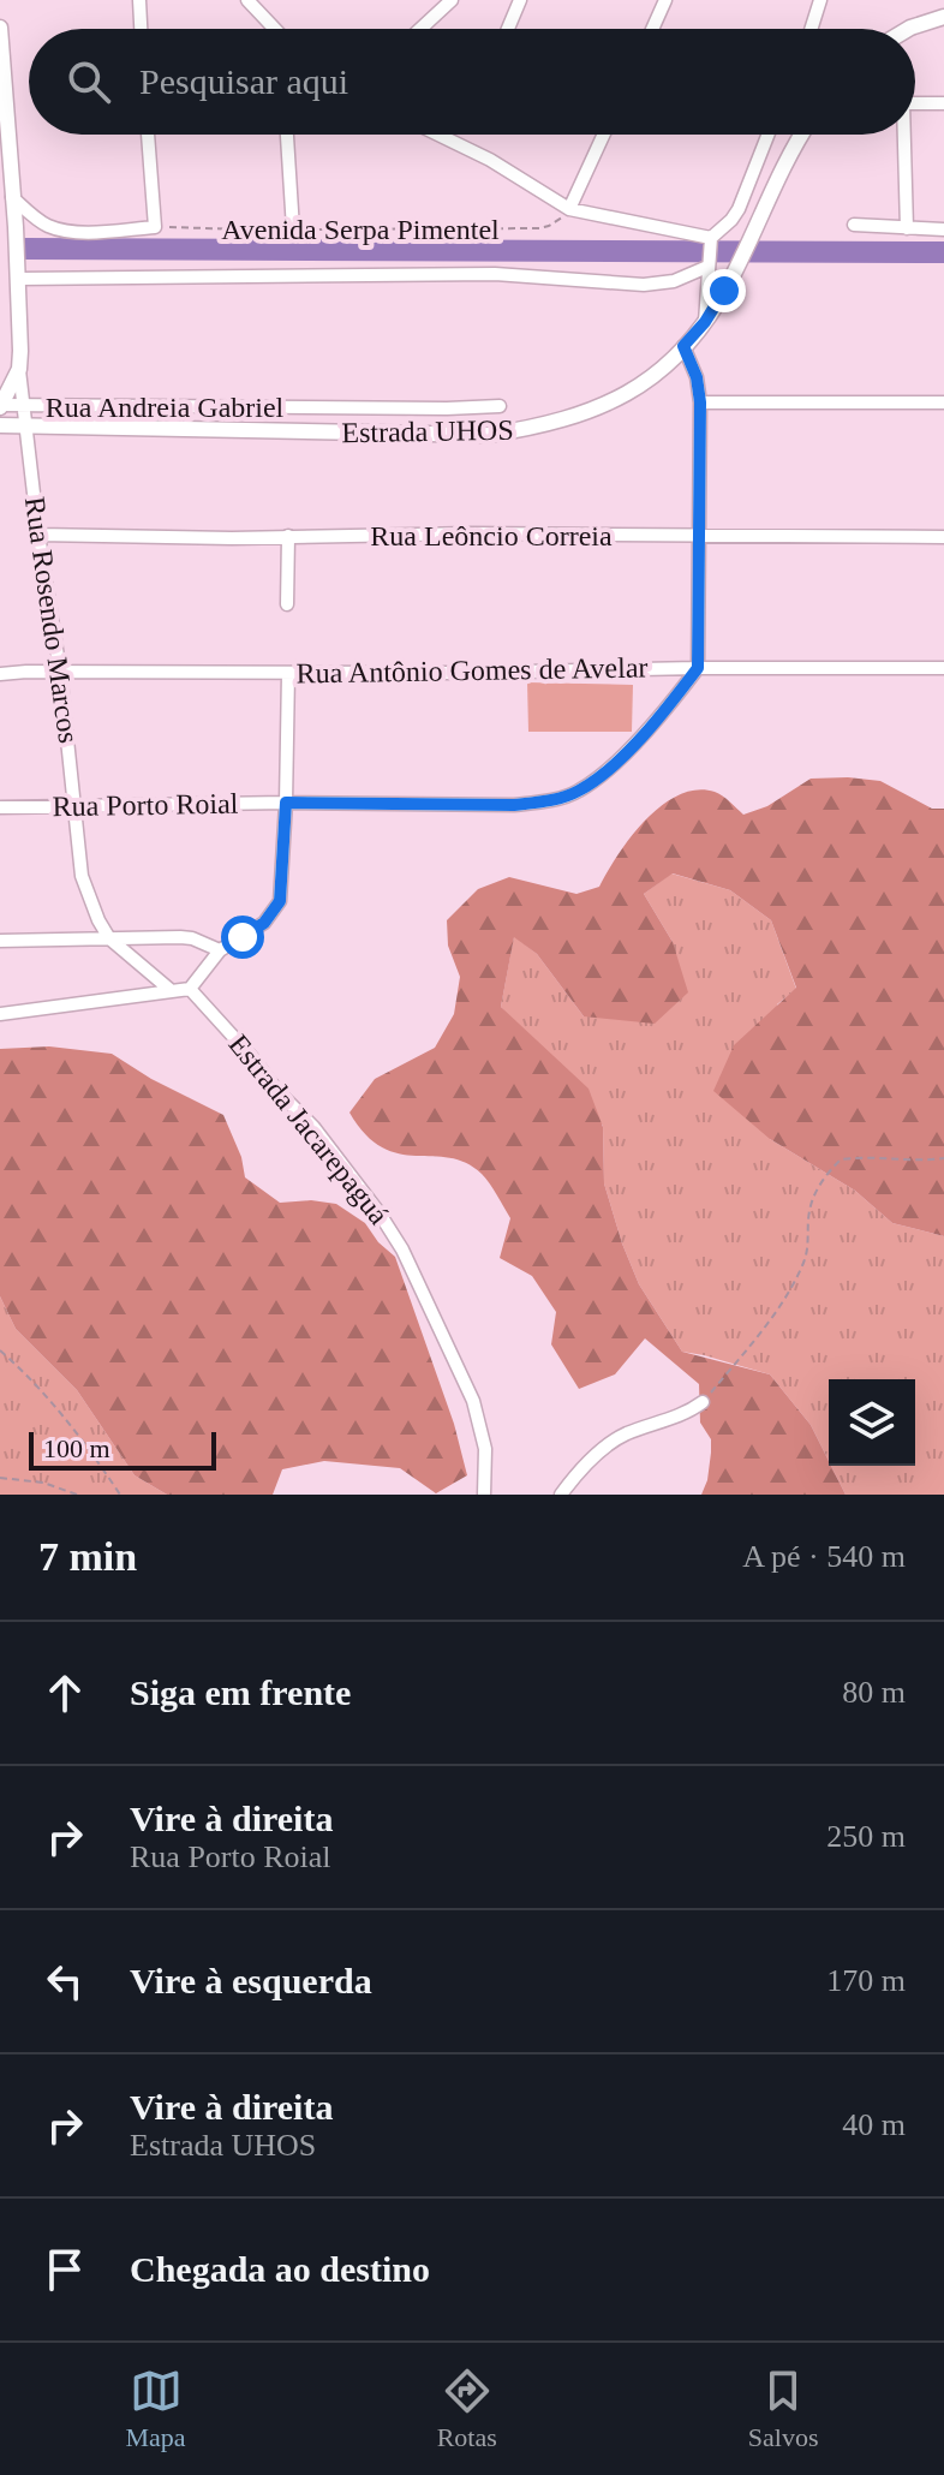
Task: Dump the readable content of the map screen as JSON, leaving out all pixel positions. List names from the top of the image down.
{
  "streets": {
    "street": [
      "Avenida Serpa Pimentel",
      "Rua Andreia Gabriel",
      "Estrada UHOS",
      "Rua Leôncio Correia",
      "Rua Rosendo Marcos",
      "Rua Antônio Gomes de Avelar",
      "Rua Porto Roial",
      "Estrada Jacarepaguá"
    ]
  },
  "crossings": [
    ["Rua Andreia Gabriel", "Rua Rosendo Marcos"],
    ["Estrada UHOS", "Rua Rosendo Marcos"],
    ["Rua Leôncio Correia", "Rua Rosendo Marcos"],
    ["Rua Rosendo Marcos", "Rua Antônio Gomes de Avelar"],
    ["Rua Rosendo Marcos", "Rua Porto Roial"],
    ["Rua Antônio Gomes de Avelar", "Rua Porto Roial"]
  ],
  "scale_bar": "100 m",
  "page": {
    "search": "Pesquisar aqui",
    "scale": "100 m",
    "heading": ["7 min", "A pé · 540 m"],
    "list": [
      ["Siga em frente", "80 m"],
      ["Vire à direita", "Rua Porto Roial", "250 m"],
      ["Vire à esquerda", "170 m"],
      ["Vire à direita", "Estrada UHOS", "40 m"],
      "Chegada ao destino"
    ],
    "nav": ["Mapa", "Rotas", "Salvos"]
  }
}
